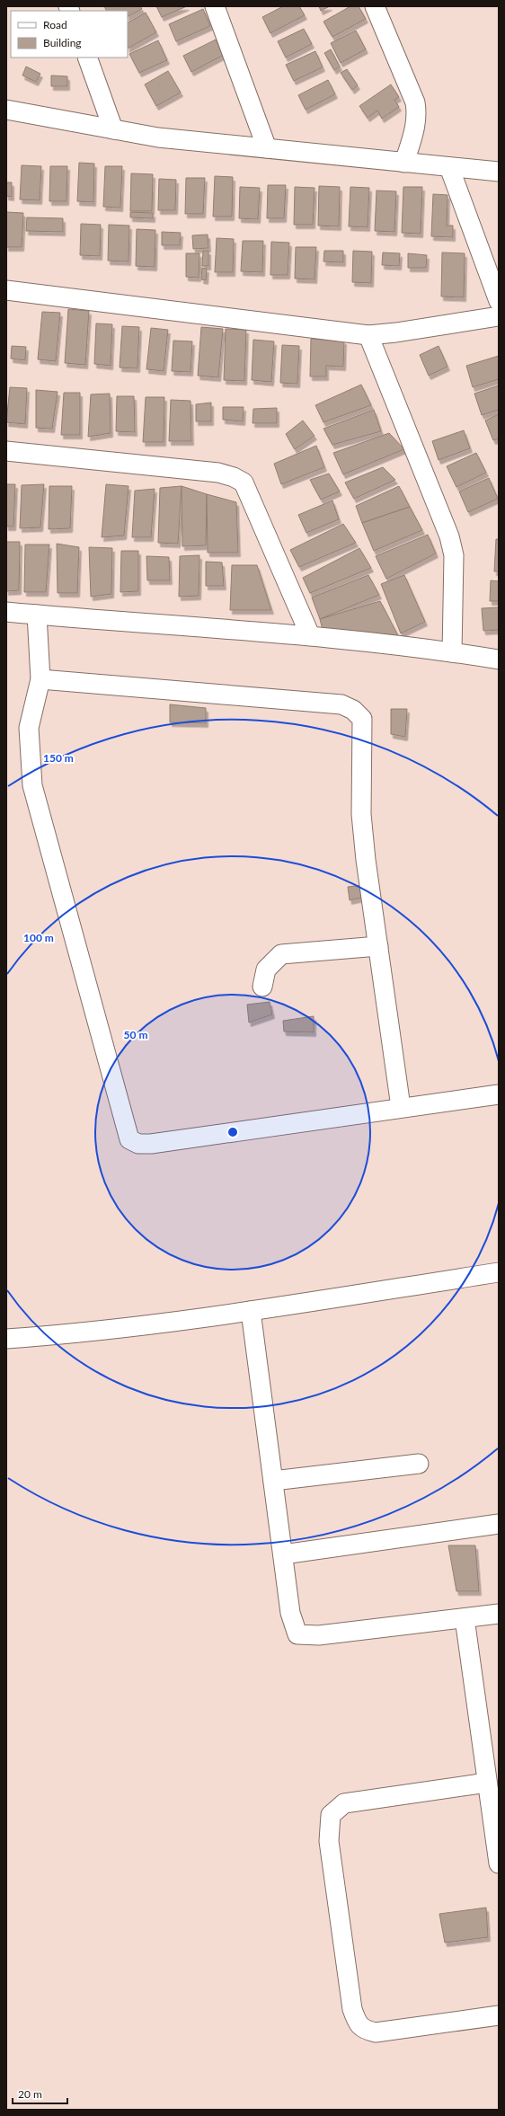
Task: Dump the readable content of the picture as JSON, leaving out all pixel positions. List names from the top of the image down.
{
  "legend": ["Road", "Building"],
  "scale_bar": "20 m",
  "rings": ["150 m", "100 m", "50 m"]
}
